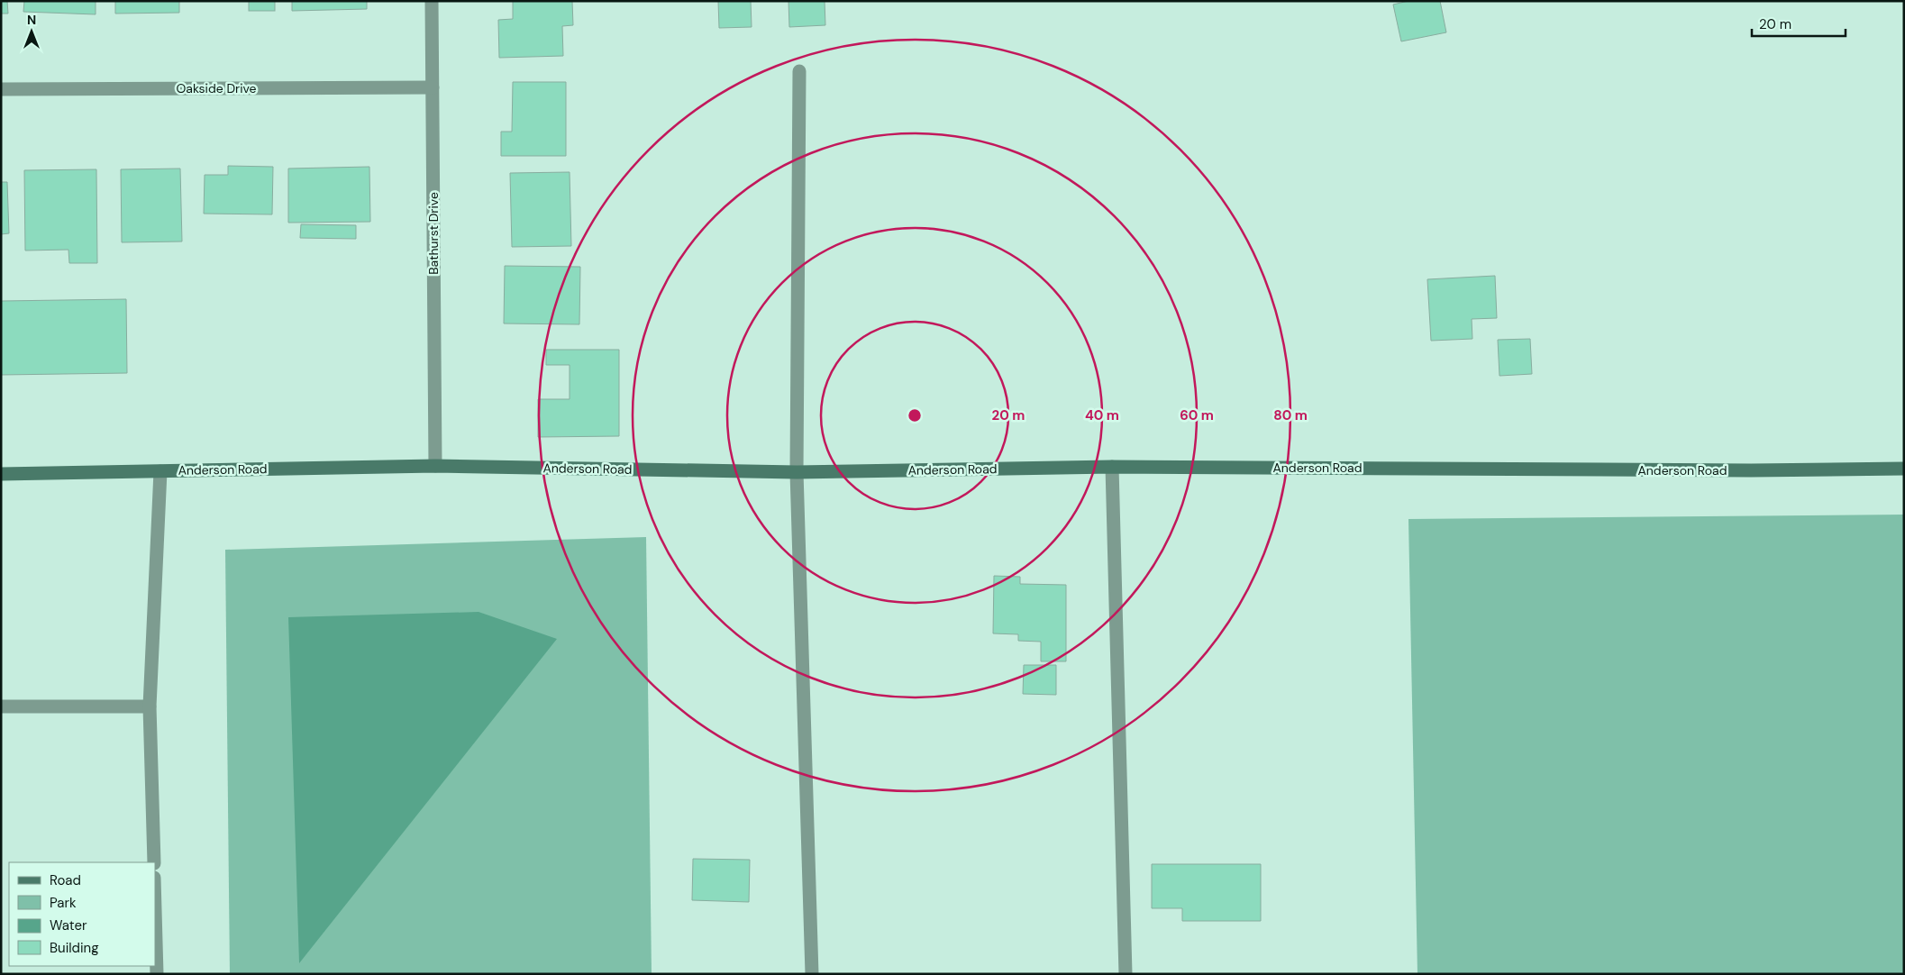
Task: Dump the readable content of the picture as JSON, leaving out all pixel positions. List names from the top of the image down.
{
  "streets": {
    "street": ["Oakside Drive", "Bathurst Drive", "Anderson Road"]
  },
  "crossings": [
    ["Oakside Drive", "Bathurst Drive"],
    ["Bathurst Drive", "Anderson Road"]
  ],
  "legend": [
    "Road",
    "Park",
    "Water",
    "Building"
  ],
  "scale_bar": "20 m",
  "north": "top",
  "rings": [
    "20 m",
    "40 m",
    "60 m",
    "80 m"
  ]
}
